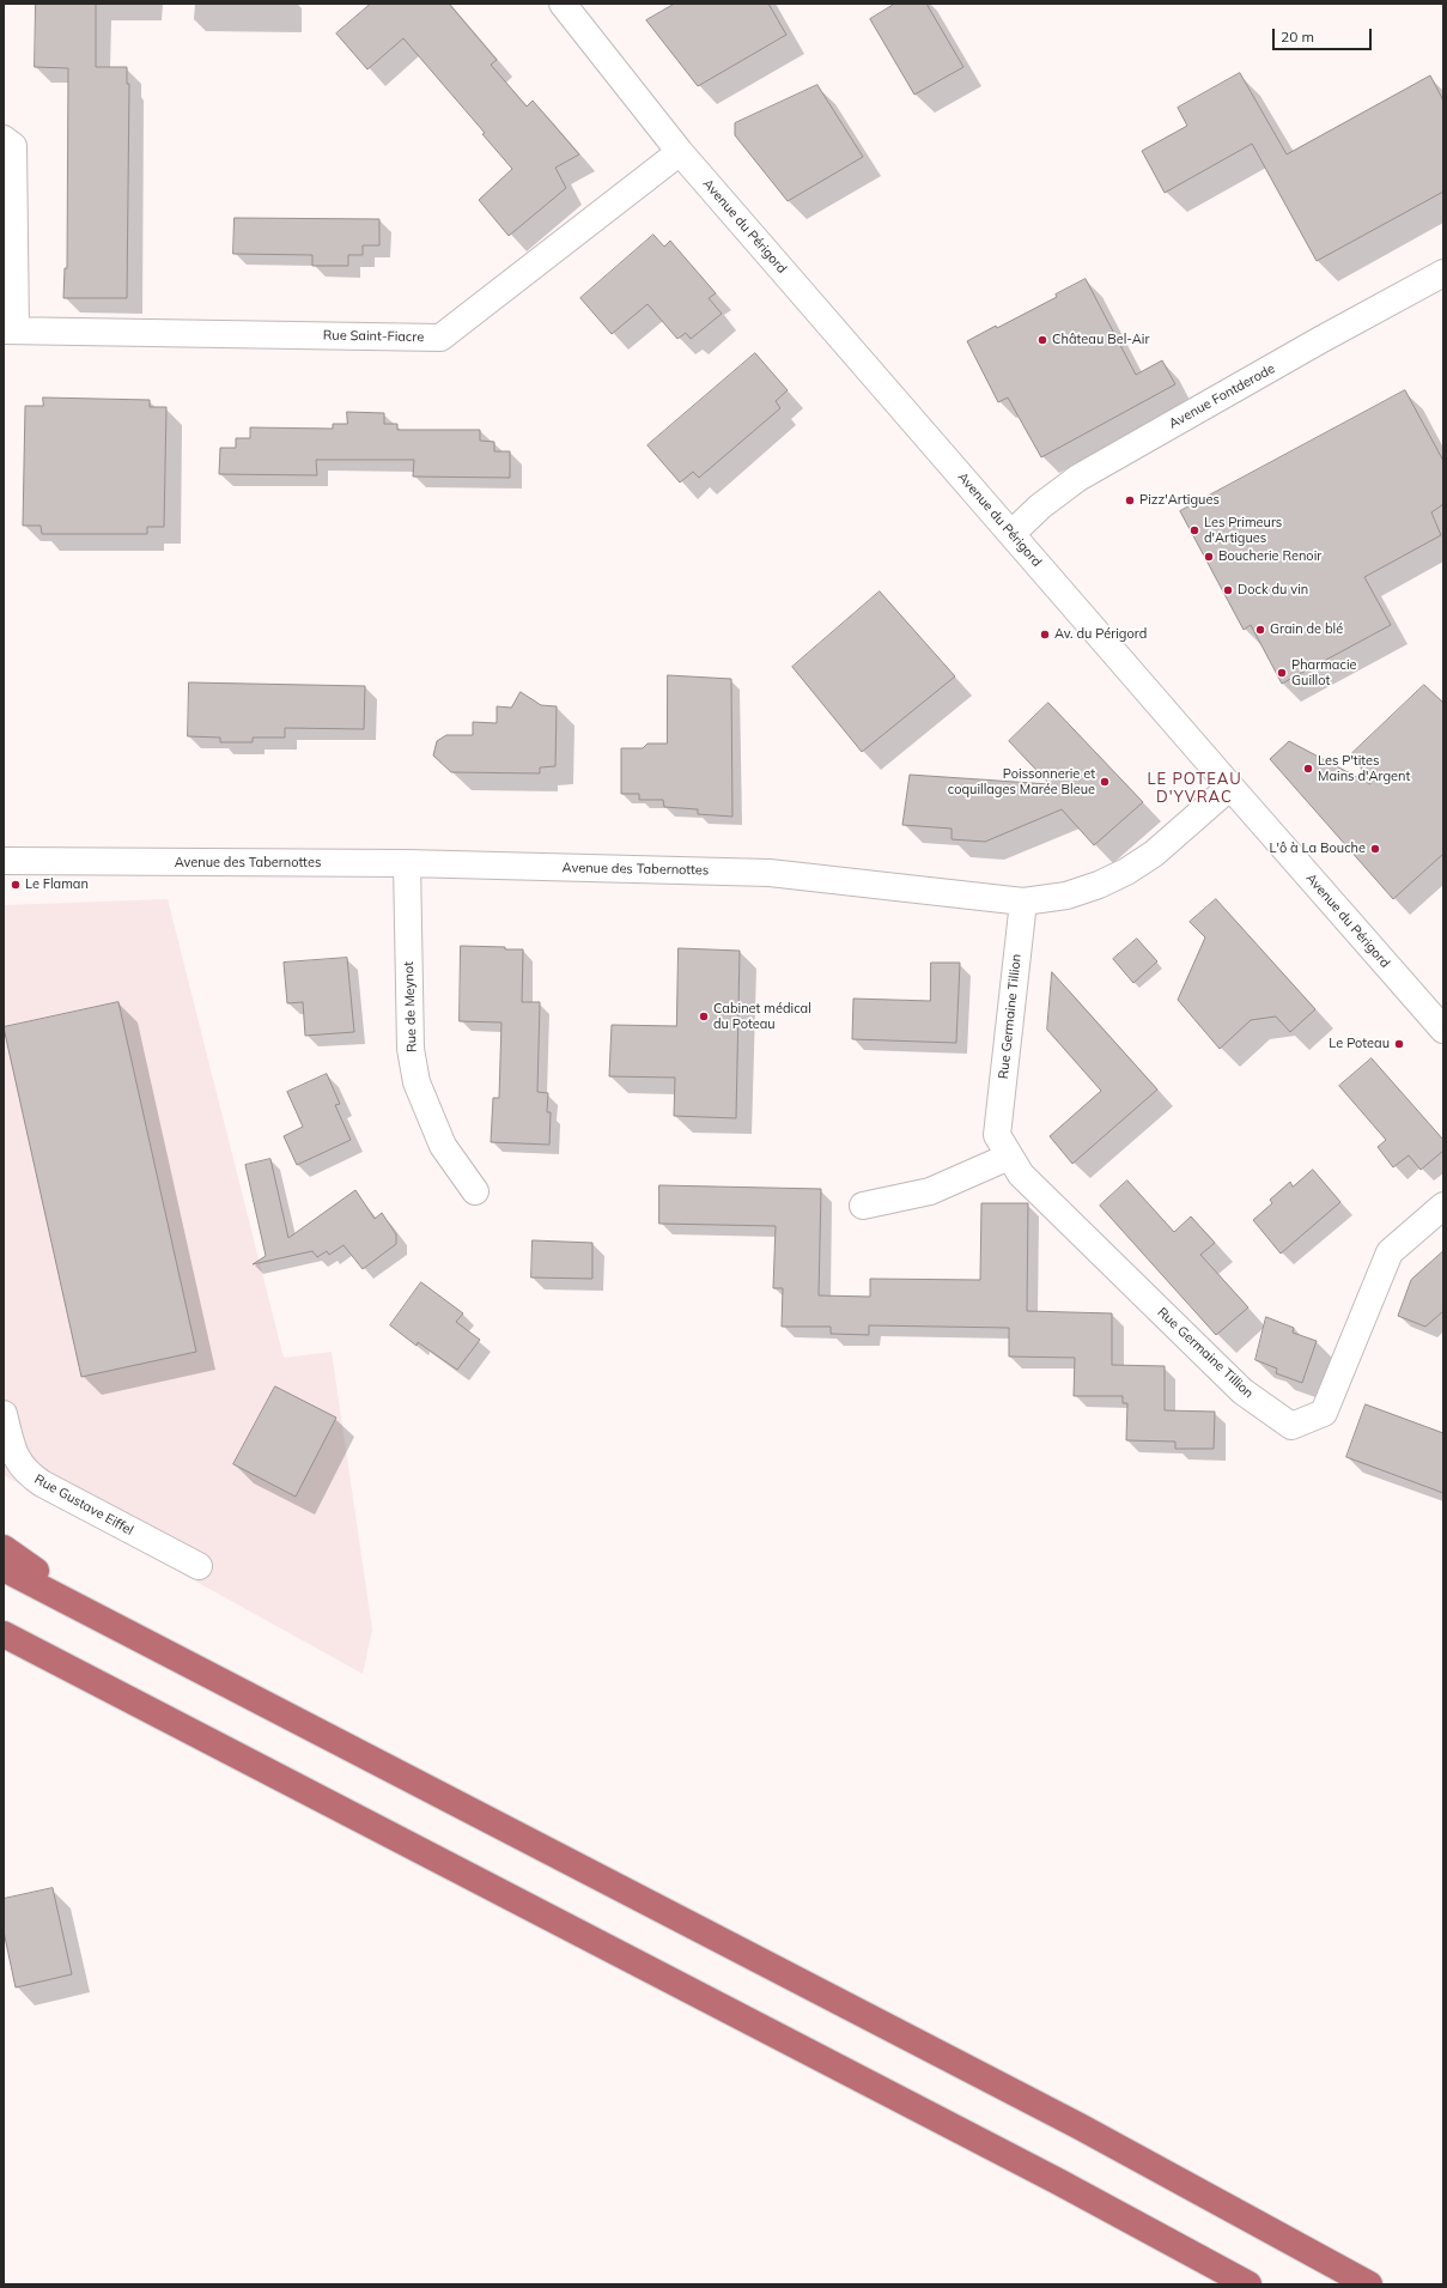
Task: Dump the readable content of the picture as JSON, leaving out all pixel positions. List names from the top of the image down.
{
  "streets": {
    "street": [
      "Avenue du Périgord",
      "Rue Saint-Fiacre",
      "Avenue Fontderode",
      "Avenue des Tabernottes",
      "Rue de Meynot",
      "Rue Germaine Tillion",
      "Rue Gustave Eiffel"
    ]
  },
  "crossings": [
    ["Avenue du Périgord", "Rue Saint-Fiacre"],
    ["Avenue du Périgord", "Avenue Fontderode"],
    ["Avenue du Périgord", "Avenue des Tabernottes"],
    ["Avenue des Tabernottes", "Rue de Meynot"],
    ["Avenue des Tabernottes", "Rue Germaine Tillion"]
  ],
  "districts": ["LE POTEAU D'YVRAC"],
  "places": [
    "Château Bel-Air",
    "Pizz'Artigues",
    "Les Primeurs d'Artigues",
    "Boucherie Renoir",
    "Dock du vin",
    "Grain de blé",
    "Av. du Périgord",
    "Pharmacie Guillot",
    "Les P'tites Mains d'Argent",
    "Poissonnerie et coquillages Marée Bleue",
    "L'ô à La Bouche",
    "Le Flaman",
    "Cabinet médical du Poteau",
    "Le Poteau"
  ],
  "scale_bar": "20 m"
}
